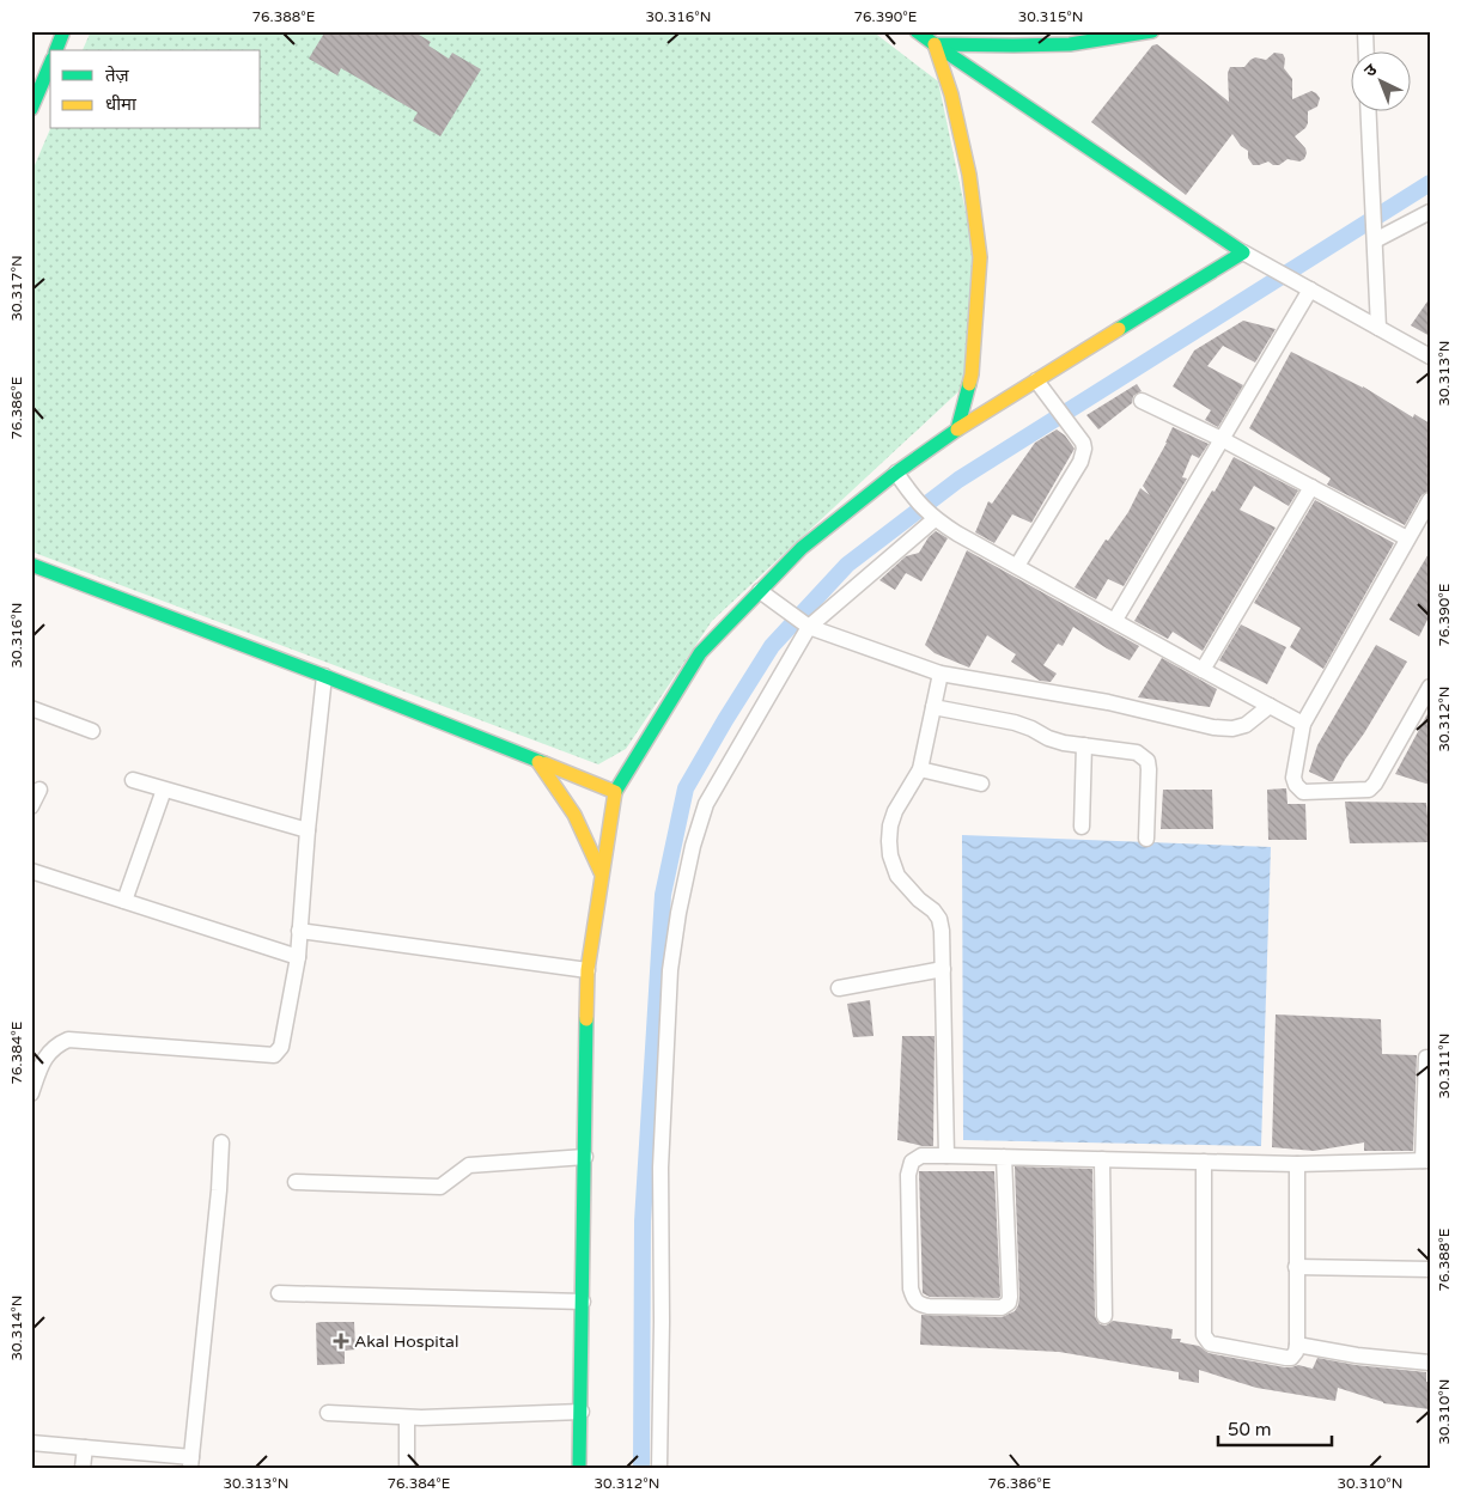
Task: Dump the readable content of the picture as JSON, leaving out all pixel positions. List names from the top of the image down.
{
  "places": {
    "health": ["Akal Hospital"]
  },
  "legend": ["तेज़", "धीमा"],
  "scale_bar": "50 m",
  "north": "top left",
  "coordinates": [
    "76.388°E",
    "30.316°N",
    "76.390°E",
    "30.315°N",
    "30.317°N",
    "30.313°N",
    "76.386°E",
    "30.312°N",
    "76.384°E",
    "30.311°N",
    "30.314°N",
    "30.310°N"
  ]
}
